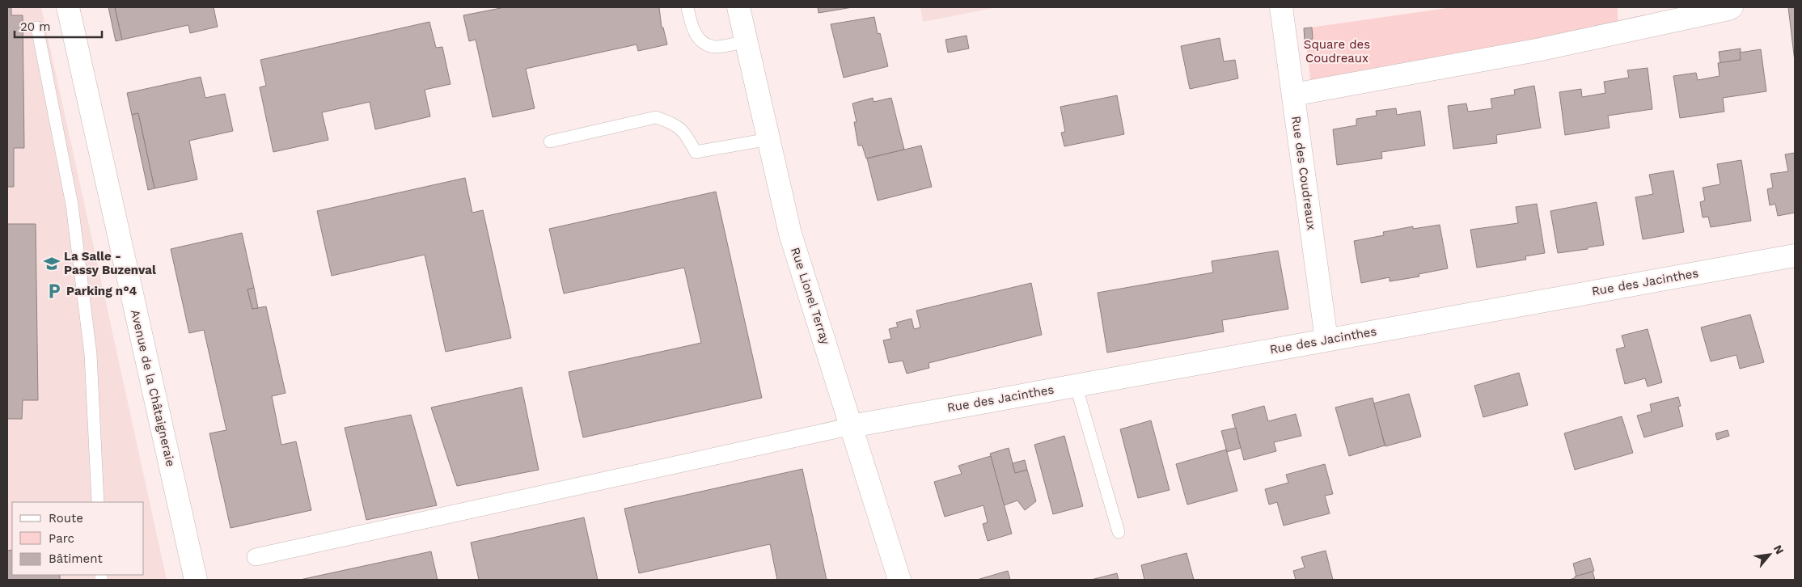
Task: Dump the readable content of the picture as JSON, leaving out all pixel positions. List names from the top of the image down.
{
  "streets": {
    "street": [
      "Rue des Coudreaux",
      "Rue des Jacinthes",
      "Rue Lionel Terray",
      "Avenue de la Châtaigneraie"
    ]
  },
  "crossings": [
    ["Rue des Coudreaux", "Rue des Jacinthes"],
    ["Rue des Jacinthes", "Rue Lionel Terray"]
  ],
  "parks": ["Square des Coudreaux"],
  "places": {
    "school or university": ["La Salle - Passy Buzenval"],
    "parking": ["Parking n°4"]
  },
  "legend": ["Route", "Parc", "Bâtiment"],
  "scale_bar": "20 m",
  "north": "top right"
}
